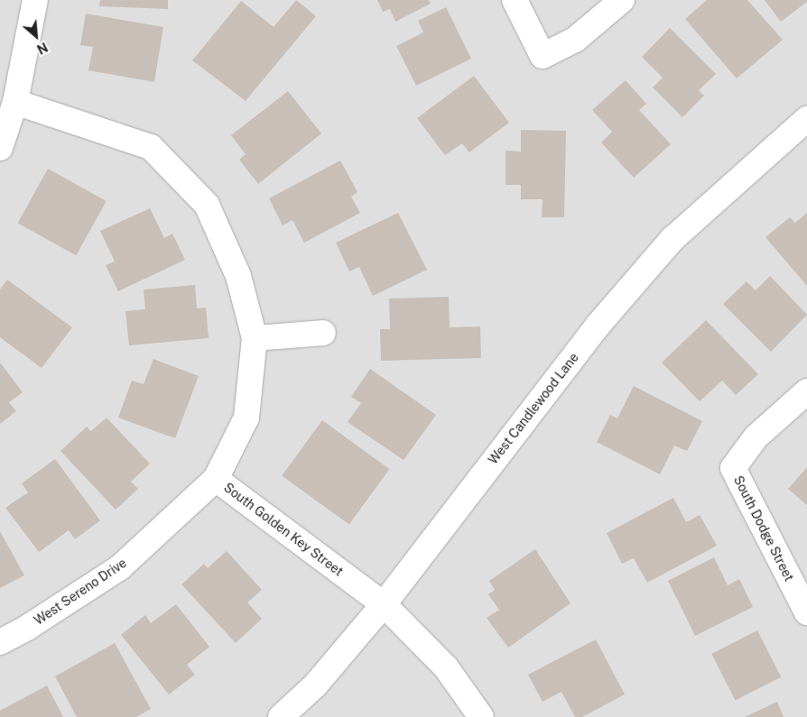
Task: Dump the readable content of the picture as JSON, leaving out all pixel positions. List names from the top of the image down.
{
  "streets": {
    "street": [
      "West Candlewood Lane",
      "South Dodge Street",
      "South Golden Key Street",
      "West Sereno Drive"
    ]
  },
  "crossings": [
    ["West Candlewood Lane", "South Golden Key Street"],
    ["South Golden Key Street", "West Sereno Drive"]
  ],
  "north": "bottom right"
}
